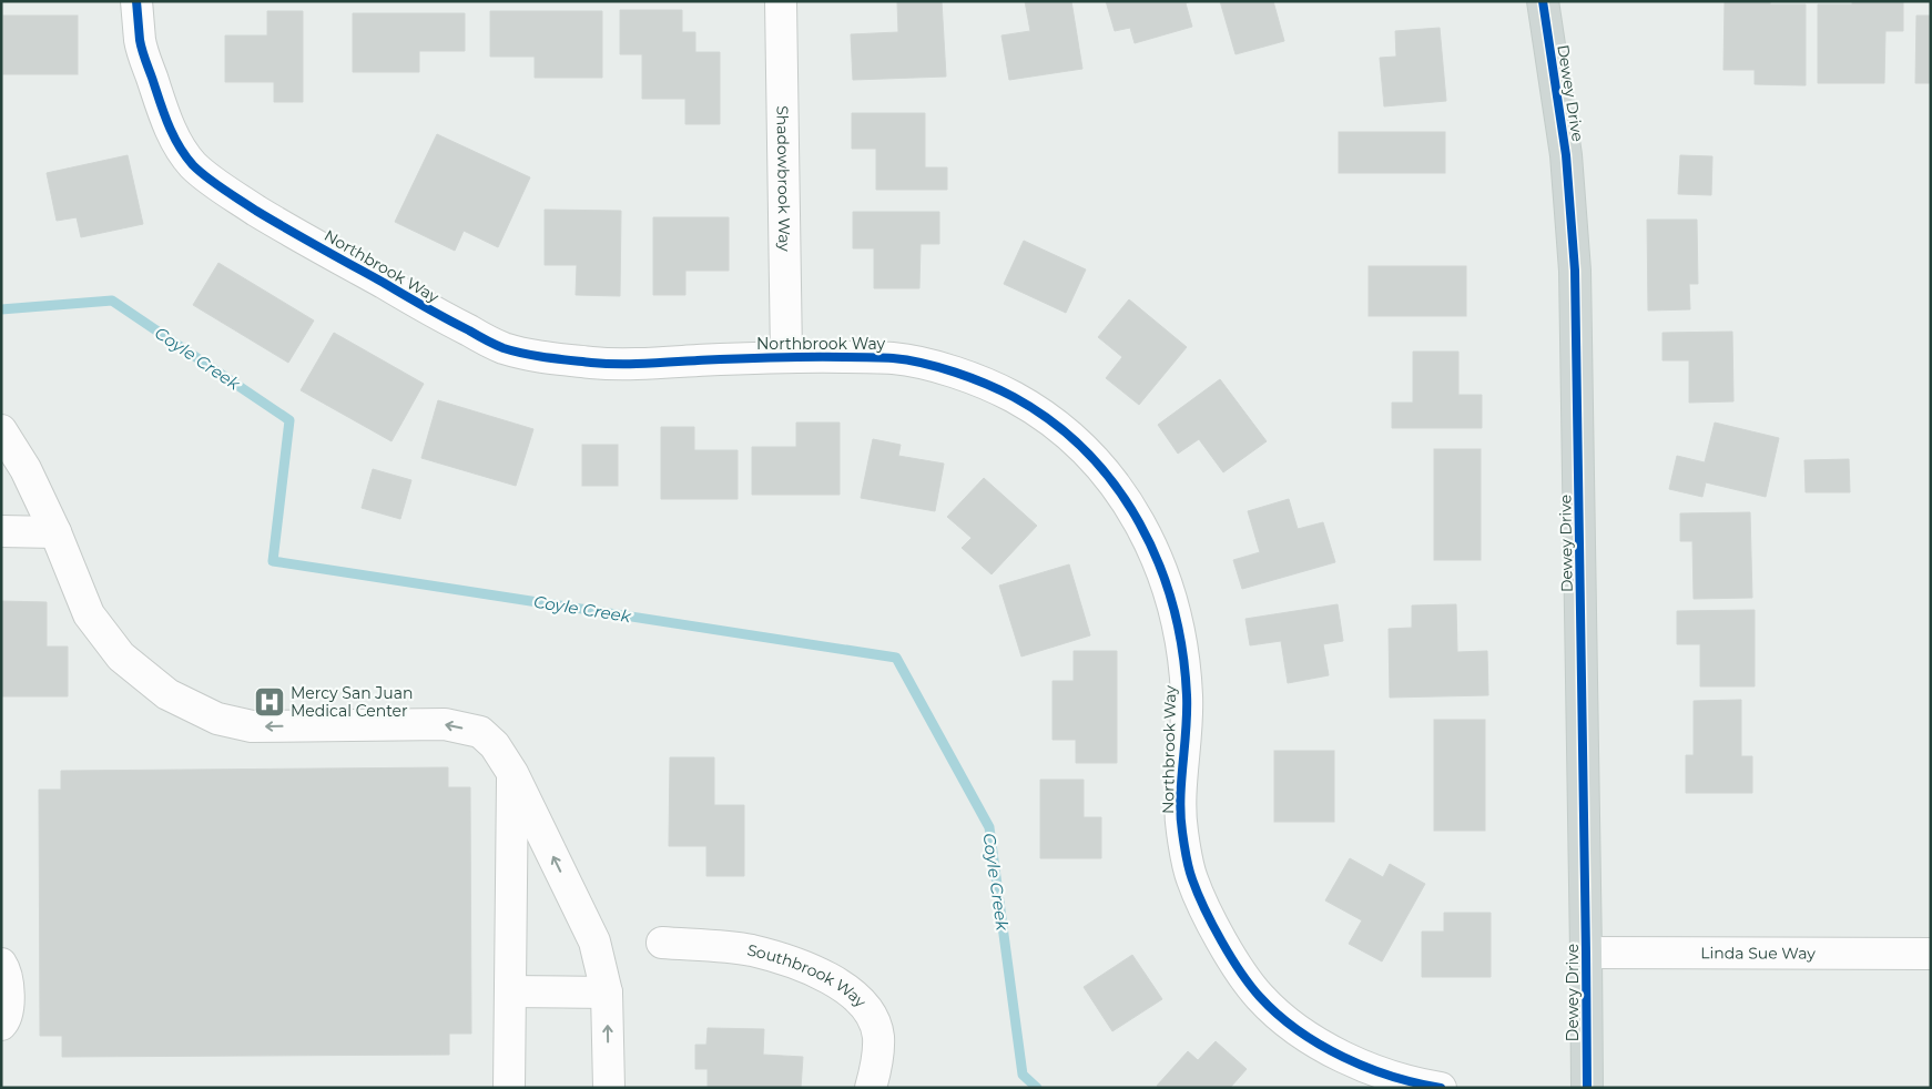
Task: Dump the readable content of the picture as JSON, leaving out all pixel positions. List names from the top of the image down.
{
  "streets": {
    "main road": ["Dewey Drive"],
    "street": [
      "Shadowbrook Way",
      "Northbrook Way",
      "Linda Sue Way",
      "Southbrook Way"
    ]
  },
  "crossings": [
    ["Dewey Drive", "Linda Sue Way"],
    ["Shadowbrook Way", "Northbrook Way"]
  ],
  "water": ["Coyle Creek"],
  "places": {
    "hospital": ["Mercy San Juan Medical Center"]
  }
}
